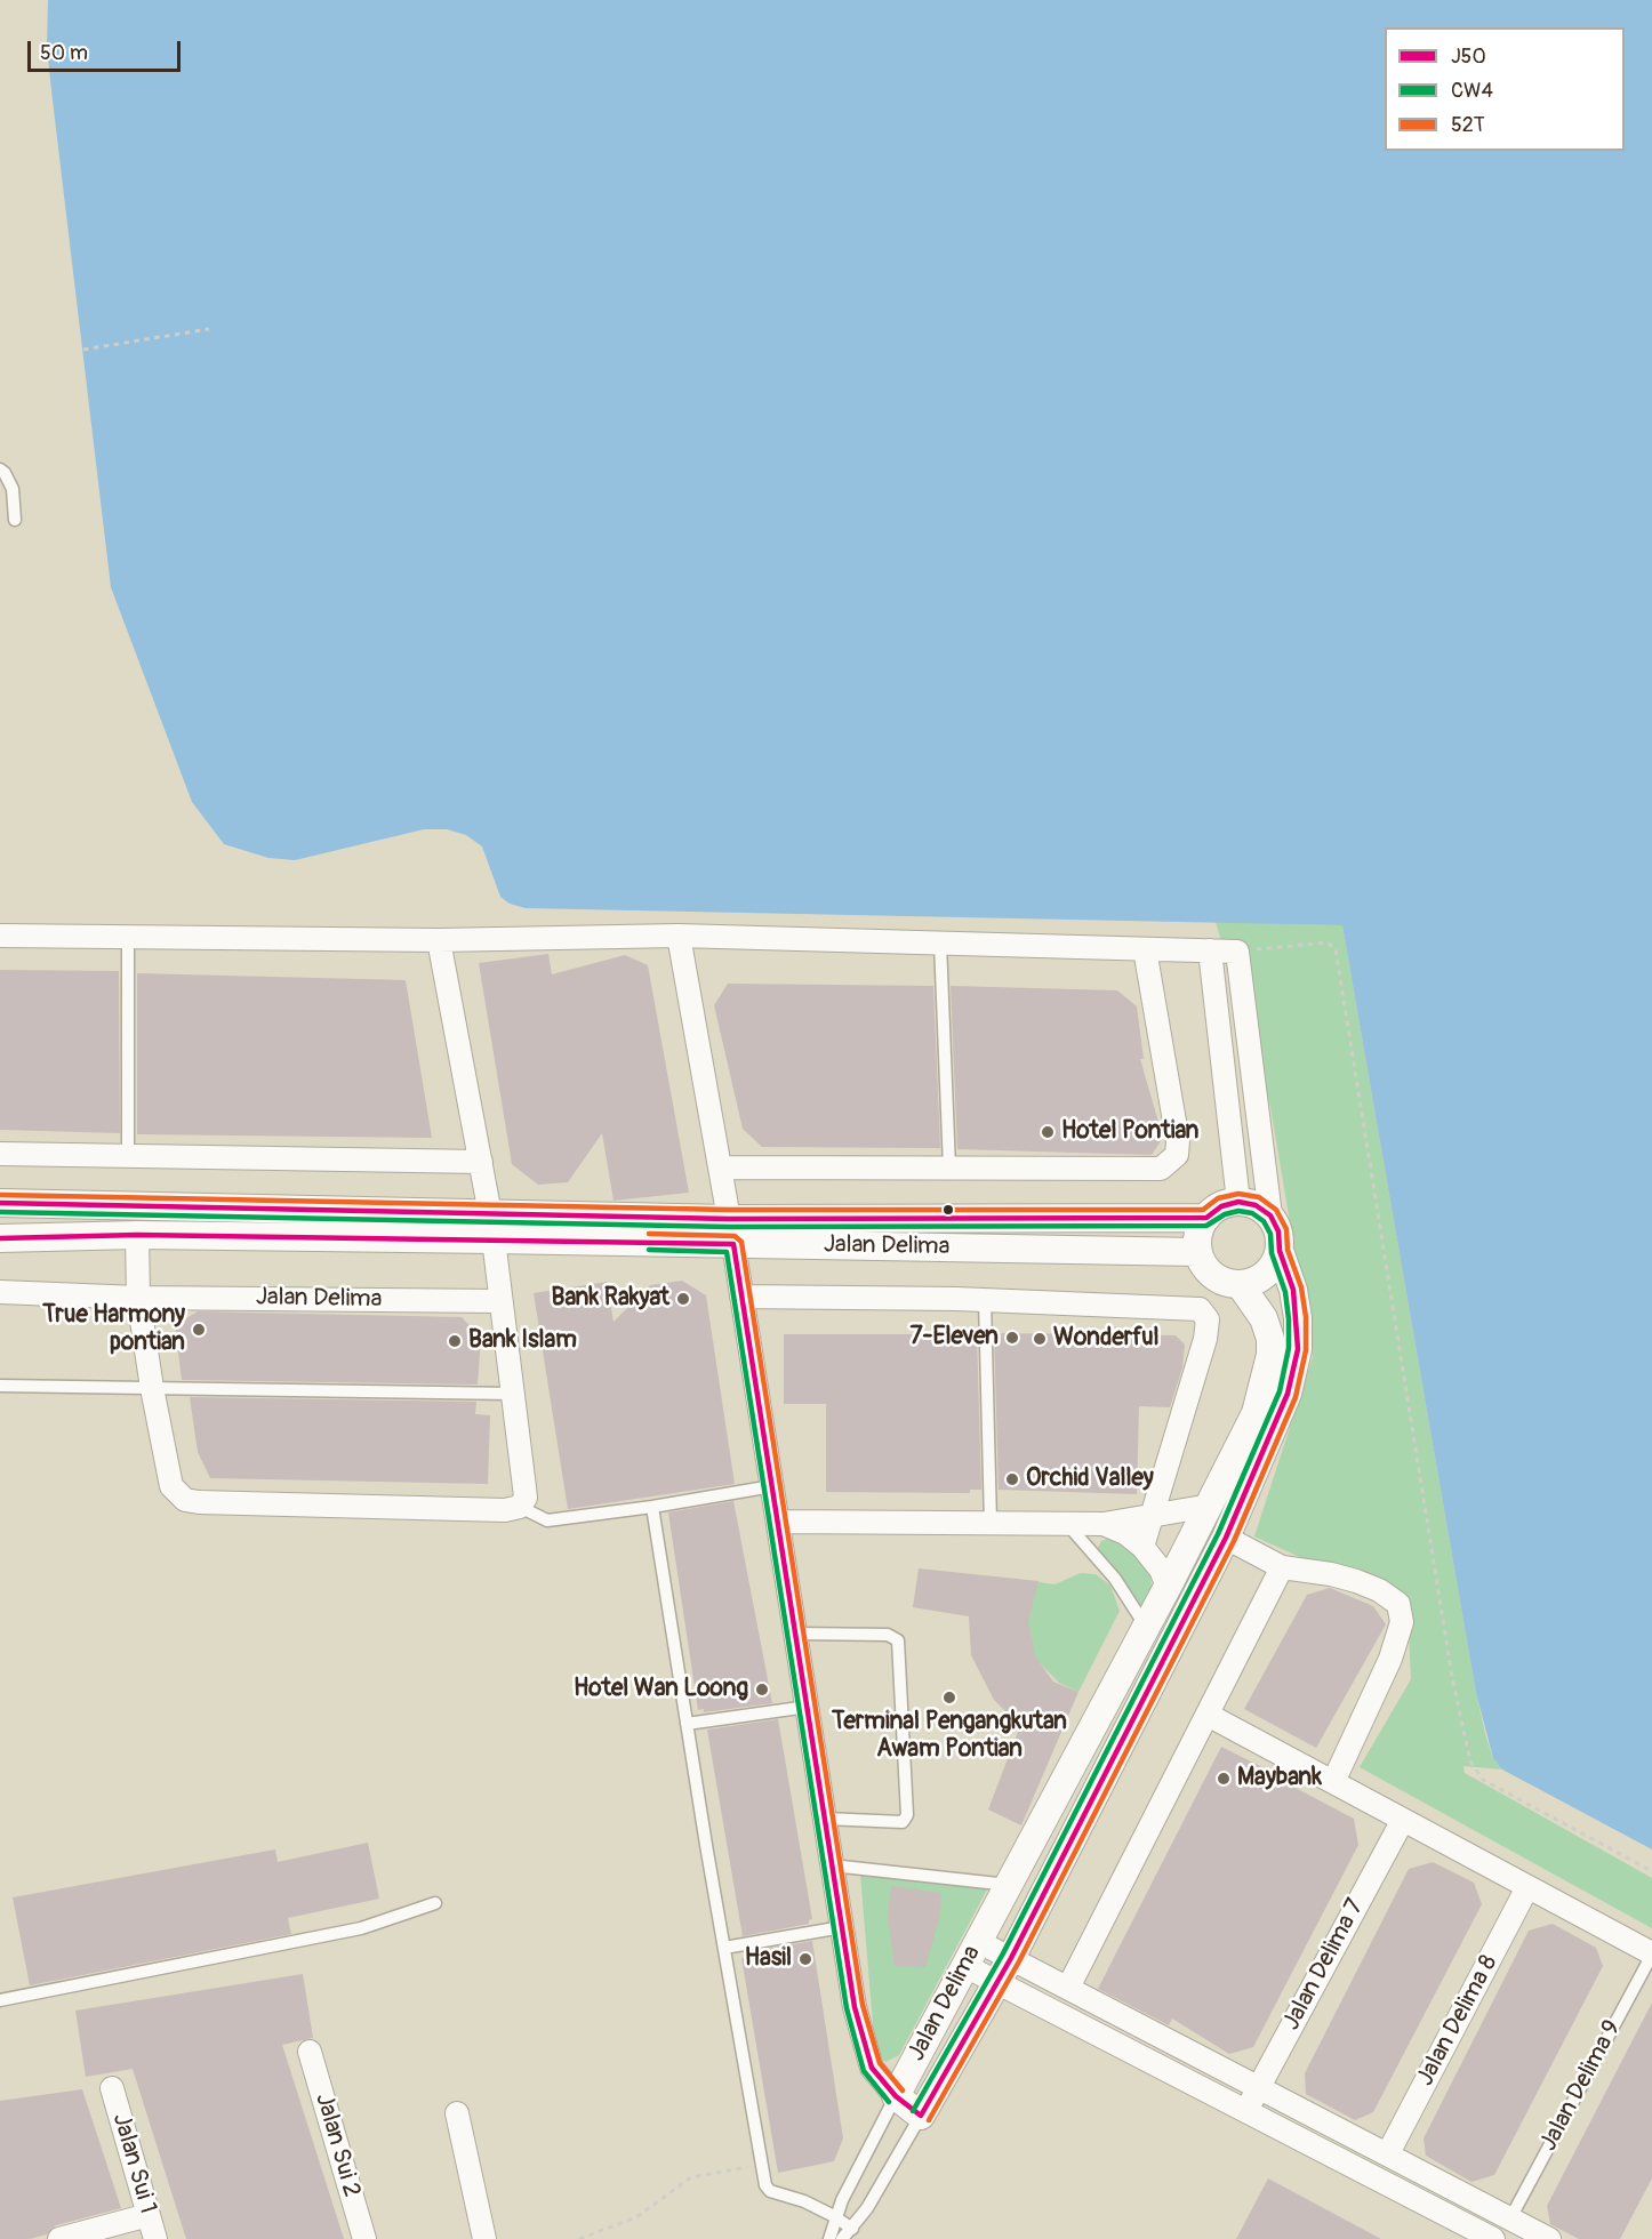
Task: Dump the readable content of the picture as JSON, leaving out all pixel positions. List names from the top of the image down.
{
  "streets": {
    "street": [
      "Jalan Delima",
      "Jalan Delima 7",
      "Jalan Delima 8",
      "Jalan Sui 2",
      "Jalan Sui 1"
    ],
    "lane": ["Jalan Delima 9"]
  },
  "places": [
    "Hotel Pontian",
    "Bank Rakyat",
    "True Harmony pontian",
    "7-Eleven",
    "Wonderful",
    "Bank Islam",
    "Orchid Valley",
    "Hotel Wan Loong",
    "Terminal Pengangkutan Awam Pontian",
    "Maybank",
    "Hasil"
  ],
  "lines": ["transit line 52T", "transit line J50", "transit line CW4"],
  "legend": ["J50", "CW4", "52T"],
  "scale_bar": "50 m"
}
